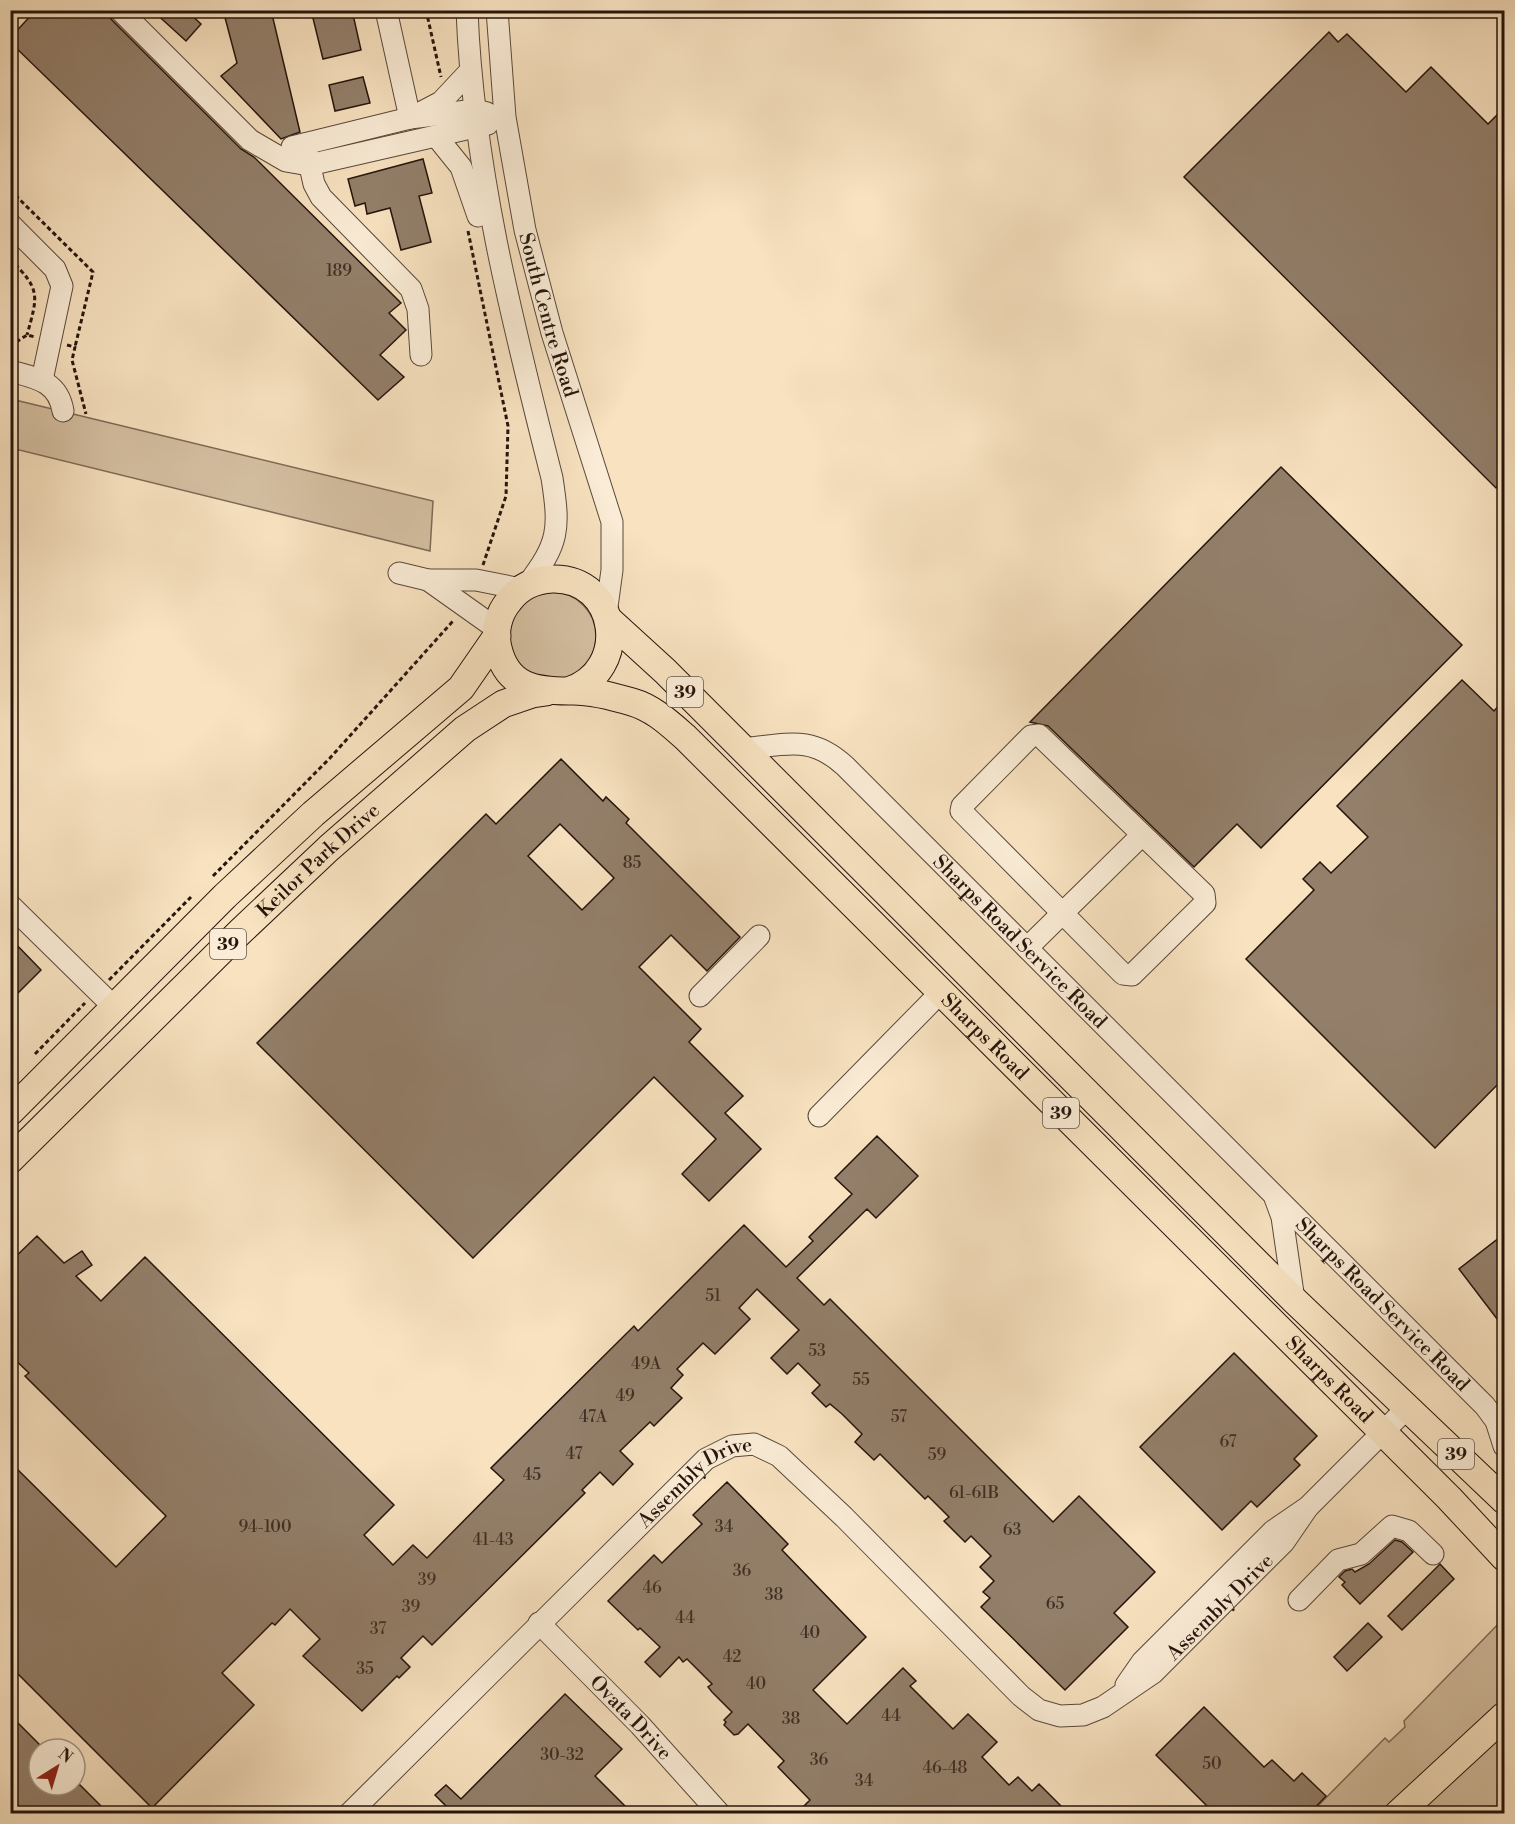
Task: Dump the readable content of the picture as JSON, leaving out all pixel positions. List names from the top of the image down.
{
  "streets": {
    "main road": ["39", "Keilor Park Drive", "Sharps Road"],
    "street": [
      "South Centre Road",
      "Sharps Road Service Road",
      "Assembly Drive",
      "Ovata Drive"
    ]
  },
  "crossings": [
    ["South Centre Road", "39"],
    ["South Centre Road", "Keilor Park Drive"],
    ["South Centre Road", "Sharps Road"],
    ["39", "Keilor Park Drive"],
    ["39", "Sharps Road"],
    ["Keilor Park Drive", "Sharps Road"],
    ["Sharps Road Service Road", "Sharps Road"],
    ["Sharps Road", "Assembly Drive"],
    ["Assembly Drive", "Ovata Drive"]
  ],
  "house_numbers": [
    "189",
    "85",
    "51",
    "53",
    "49A",
    "55",
    "49",
    "47A",
    "57",
    "67",
    "47",
    "59",
    "45",
    "61-61B",
    "94-100",
    "34",
    "63",
    "41-43",
    "36",
    "39",
    "46",
    "38",
    "65",
    "39",
    "44",
    "37",
    "40",
    "42",
    "35",
    "40",
    "44",
    "38",
    "30-32",
    "36",
    "50",
    "46-48",
    "34"
  ],
  "north": "top right"
}
